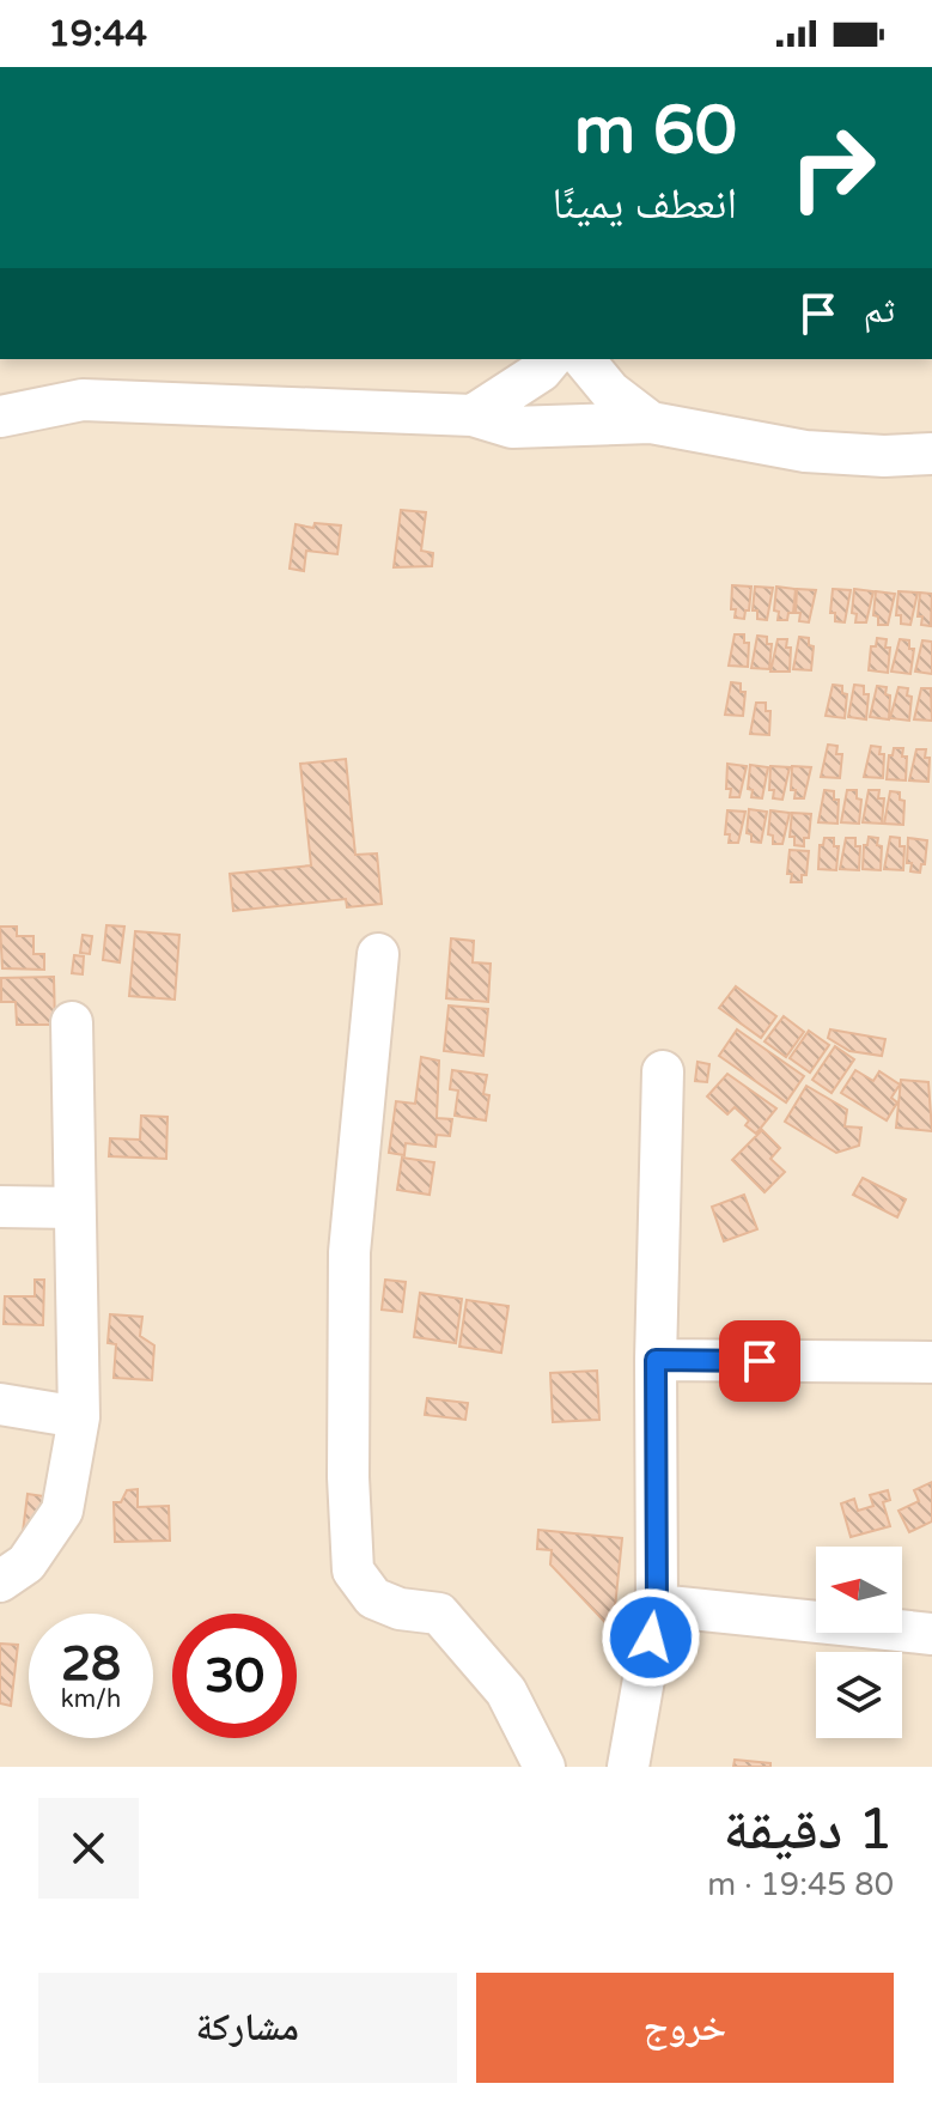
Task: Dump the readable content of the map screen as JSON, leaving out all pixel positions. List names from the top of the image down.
{
  "north": "left",
  "page": {
    "status": "19:44",
    "turn": ["60 m", "انعطف يمينًا"],
    "then": "ثم",
    "speed": "28 km/h",
    "limit": "30",
    "heading": ["1 دقيقة", "80 m · 19:45"],
    "buttons": ["خروج", "مشاركة"]
  }
}
